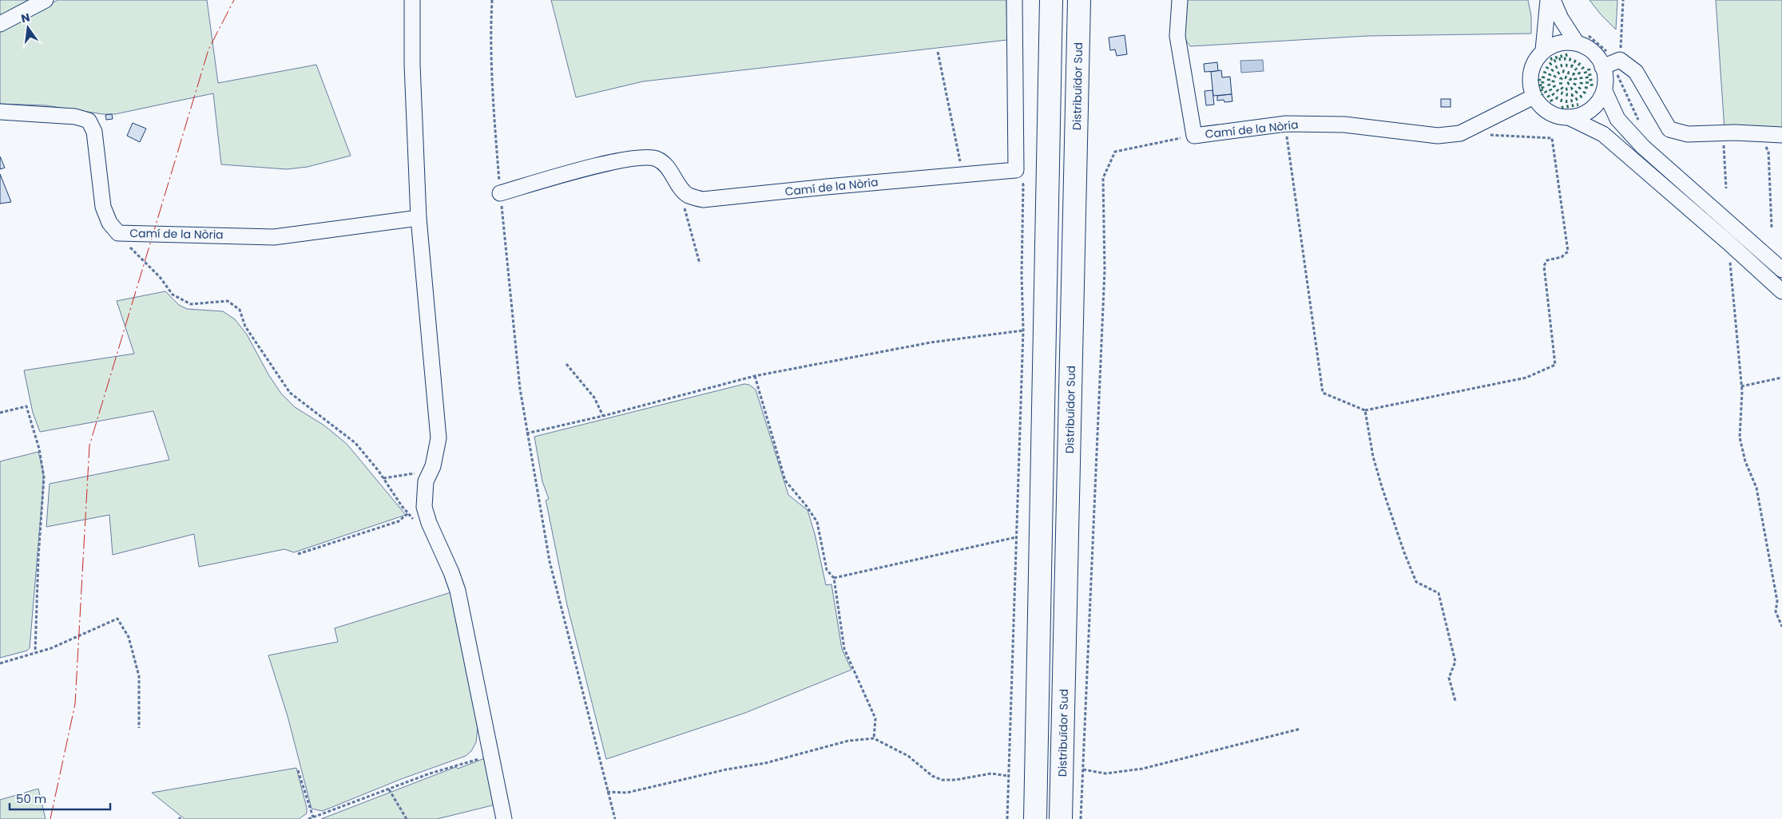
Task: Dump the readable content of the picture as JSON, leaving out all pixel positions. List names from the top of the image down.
{
  "streets": {
    "highway": ["Distribuïdor Sud"],
    "street": ["Camí de la Nòria"]
  },
  "scale_bar": "50 m",
  "north": "top"
}
